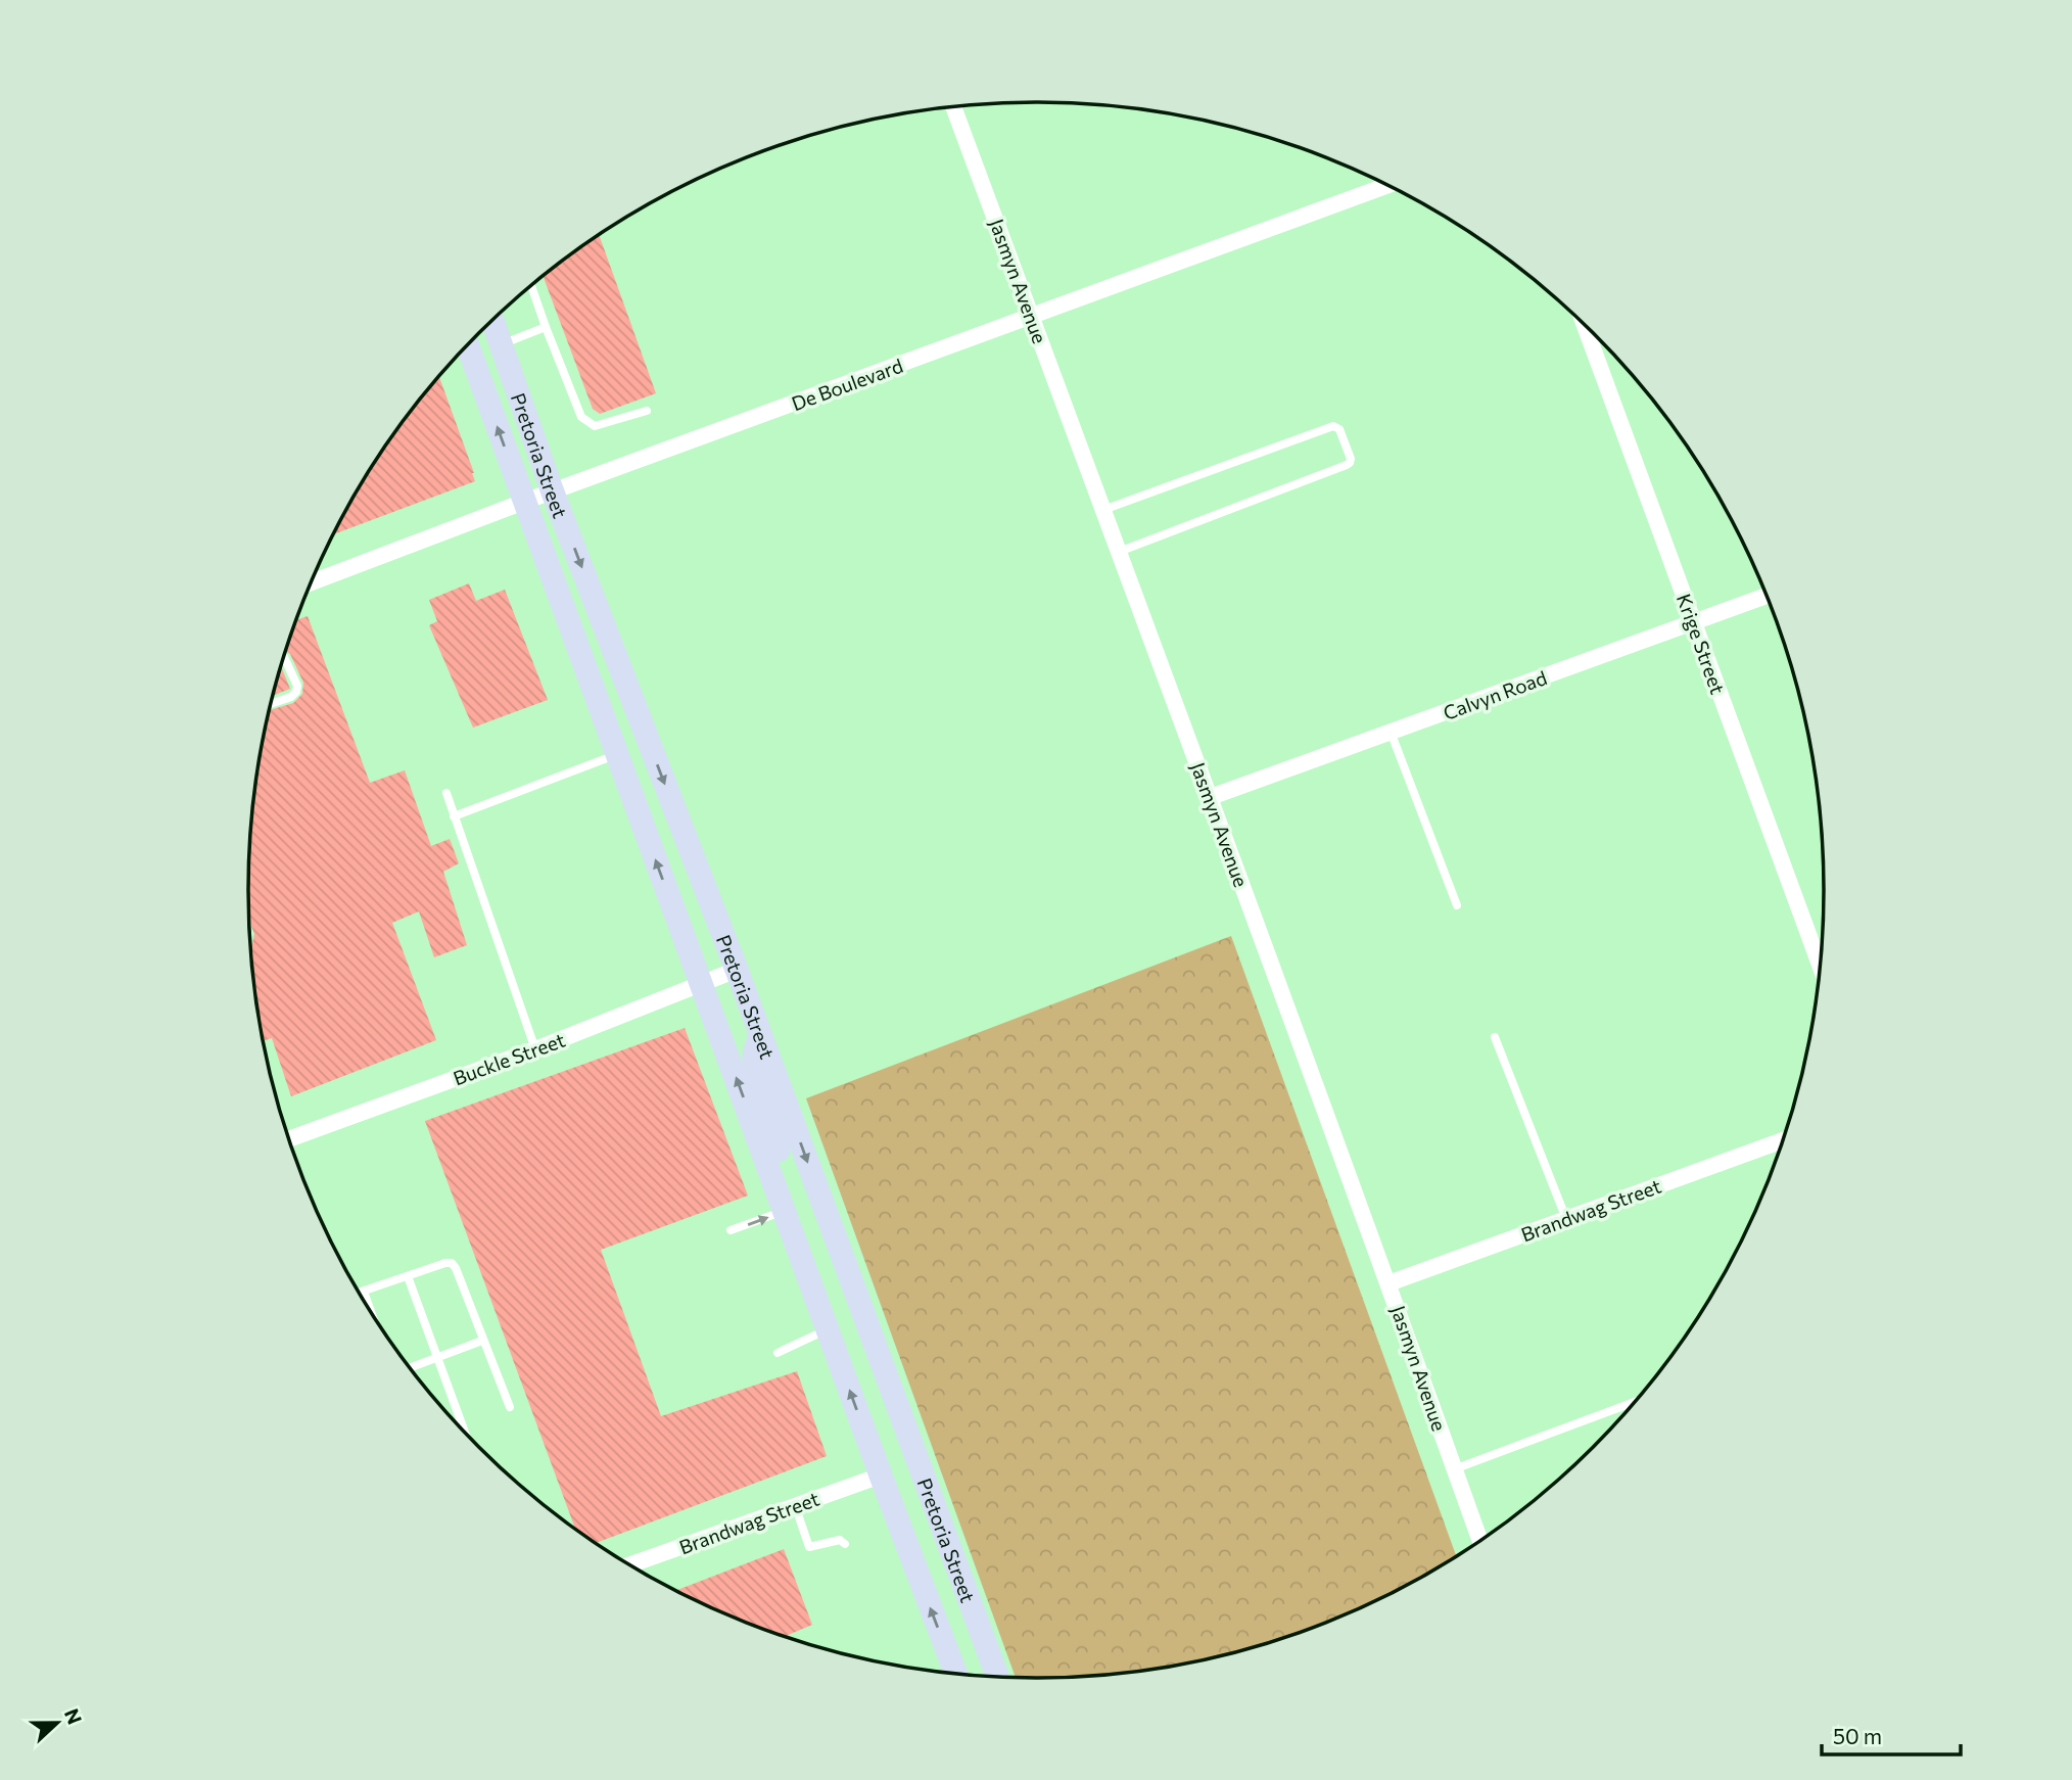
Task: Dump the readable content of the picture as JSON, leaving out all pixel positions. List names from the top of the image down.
{
  "streets": {
    "main road": ["Pretoria Street"],
    "street": [
      "Jasmyn Avenue",
      "De Boulevard",
      "Krige Street",
      "Calvyn Road",
      "Buckle Street",
      "Brandwag Street"
    ]
  },
  "crossings": [
    ["Jasmyn Avenue", "De Boulevard"],
    ["Jasmyn Avenue", "Calvyn Road"],
    ["Jasmyn Avenue", "Brandwag Street"],
    ["De Boulevard", "Pretoria Street"],
    ["Pretoria Street", "Buckle Street"],
    ["Pretoria Street", "Brandwag Street"],
    ["Krige Street", "Calvyn Road"]
  ],
  "scale_bar": "50 m",
  "north": "right"
}
